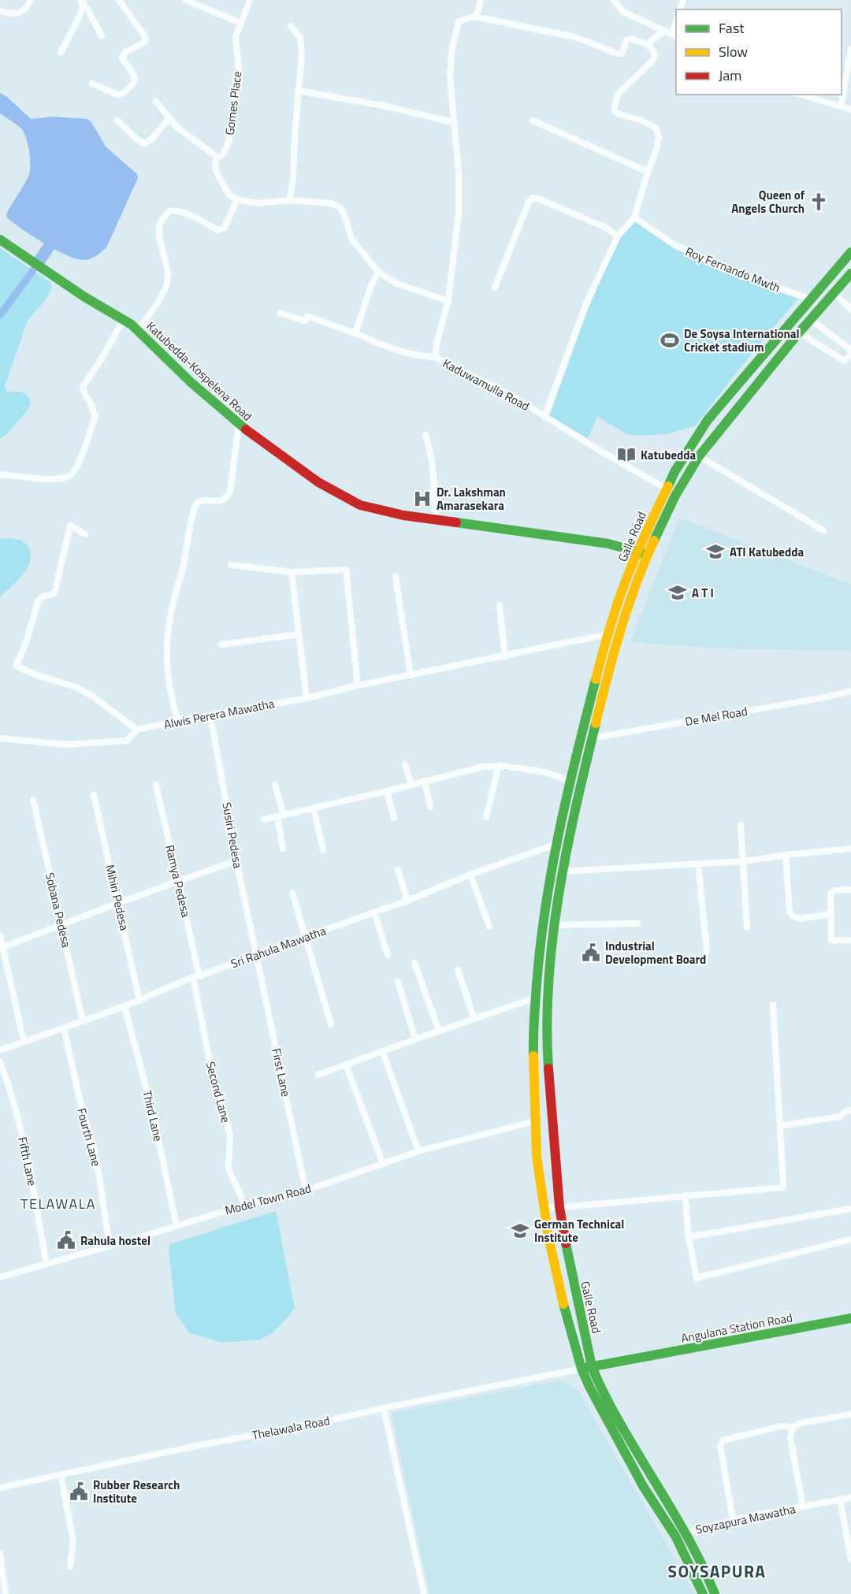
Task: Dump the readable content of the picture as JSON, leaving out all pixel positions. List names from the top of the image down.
{
  "streets": {
    "main road": ["Katubedda-Kospelena Road", "Galle Road", "Angulana Station Road"],
    "street": [
      "Gomes Place",
      "Roy Fernando Mwth",
      "Kaduwamulla Road",
      "Alwis Perera Mawatha",
      "De Mel Road",
      "Susiri Pedesa",
      "Ramya Pedesa",
      "Mihiri Pedesa",
      "Sobana Pedesa",
      "Sri Rahula Mawatha",
      "First Lane",
      "Second Lane",
      "Third Lane",
      "Fourth Lane",
      "Fifth Lane",
      "Model Town Road",
      "Thelawala Road",
      "Soyzapura Mawatha"
    ]
  },
  "crossings": [
    ["Roy Fernando Mwth", "Galle Road"],
    ["Katubedda-Kospelena Road", "Galle Road"],
    ["Kaduwamulla Road", "Galle Road"],
    ["Galle Road", "Alwis Perera Mawatha"],
    ["Galle Road", "De Mel Road"],
    ["Galle Road", "Sri Rahula Mawatha"],
    ["Galle Road", "Model Town Road"],
    ["Galle Road", "Angulana Station Road"],
    ["Galle Road", "Thelawala Road"],
    ["Galle Road", "Soyzapura Mawatha"],
    ["Alwis Perera Mawatha", "Susiri Pedesa"],
    ["Susiri Pedesa", "Sri Rahula Mawatha"],
    ["Susiri Pedesa", "First Lane"],
    ["Ramya Pedesa", "Sri Rahula Mawatha"],
    ["Ramya Pedesa", "Second Lane"],
    ["Mihiri Pedesa", "Sri Rahula Mawatha"],
    ["Sobana Pedesa", "Sri Rahula Mawatha"],
    ["Sri Rahula Mawatha", "First Lane"],
    ["Sri Rahula Mawatha", "Second Lane"],
    ["Sri Rahula Mawatha", "Third Lane"],
    ["Sri Rahula Mawatha", "Fourth Lane"],
    ["First Lane", "Model Town Road"],
    ["Second Lane", "Model Town Road"],
    ["Third Lane", "Model Town Road"],
    ["Fourth Lane", "Model Town Road"],
    ["Fifth Lane", "Model Town Road"]
  ],
  "districts": ["TELAWALA", "SOYSAPURA"],
  "places": {
    "church": ["Queen of Angels Church"],
    "sports": ["De Soysa International Cricket stadium"],
    "library": ["Katubedda"],
    "hospital": ["Dr. Lakshman Amarasekara"],
    "school or university": ["ATI Katubedda", "A T I", "German Technical Institute"],
    "public building": ["Industrial Development Board", "Rahula hostel", "Rubber Research Institute"]
  },
  "legend": ["Fast", "Slow", "Jam"]
}
